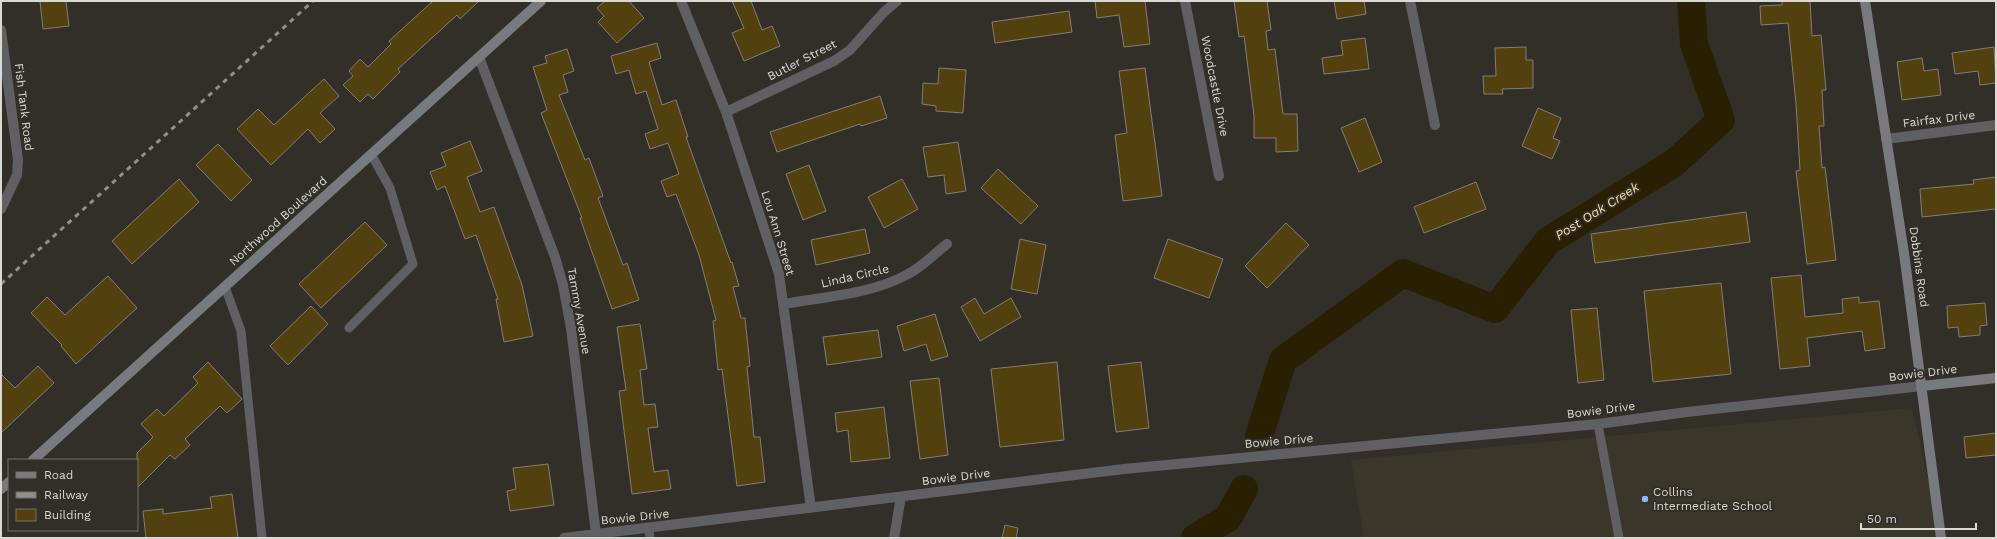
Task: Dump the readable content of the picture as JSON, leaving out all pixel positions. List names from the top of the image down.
{
  "streets": {
    "street": [
      "Butler Street",
      "Woodcastle Drive",
      "Fish Tank Road",
      "Fairfax Drive",
      "Northwood Boulevard",
      "Lou Ann Street",
      "Dobbins Road",
      "Linda Circle",
      "Tammy Avenue",
      "Bowie Drive"
    ]
  },
  "crossings": [
    ["Butler Street", "Lou Ann Street"],
    ["Fairfax Drive", "Dobbins Road"],
    ["Northwood Boulevard", "Tammy Avenue"],
    ["Lou Ann Street", "Linda Circle"],
    ["Lou Ann Street", "Bowie Drive"],
    ["Dobbins Road", "Bowie Drive"],
    ["Tammy Avenue", "Bowie Drive"]
  ],
  "water": ["Post Oak Creek"],
  "places": ["Collins Intermediate School"],
  "legend": ["Road", "Railway", "Building"],
  "scale_bar": "50 m"
}
